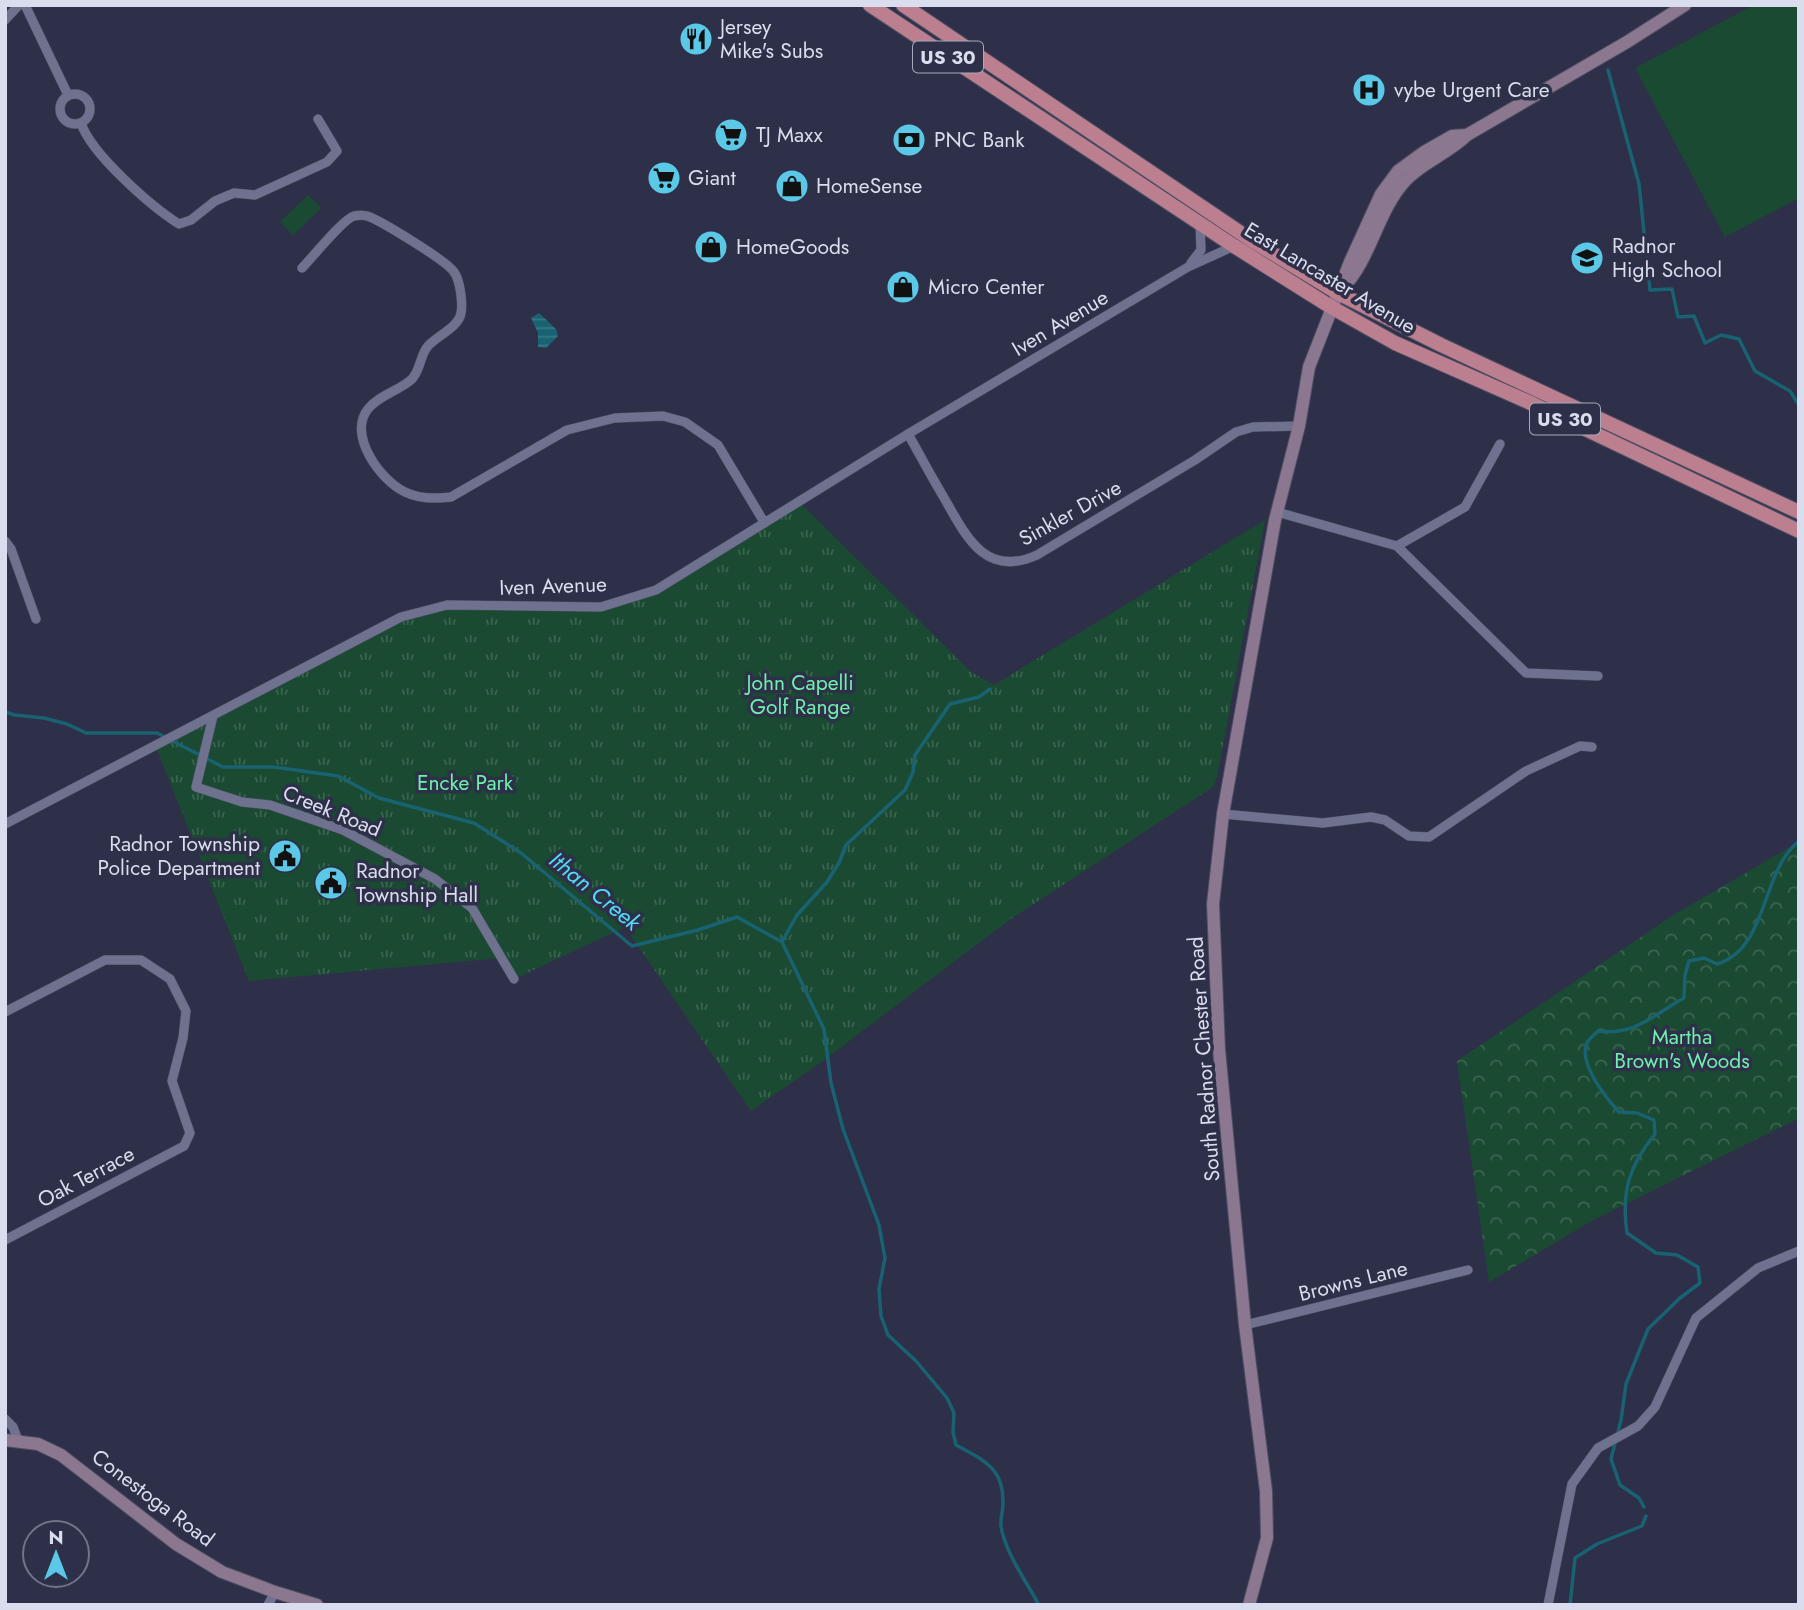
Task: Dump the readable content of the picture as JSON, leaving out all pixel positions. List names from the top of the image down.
{
  "streets": {
    "highway": ["US 30", "East Lancaster Avenue"],
    "main road": ["South Radnor Chester Road", "Conestoga Road"],
    "street": [
      "Iven Avenue",
      "Sinkler Drive",
      "Creek Road",
      "Oak Terrace",
      "Browns Lane"
    ]
  },
  "crossings": [
    ["East Lancaster Avenue", "Iven Avenue"],
    ["East Lancaster Avenue", "South Radnor Chester Road"],
    ["Iven Avenue", "Sinkler Drive"],
    ["Iven Avenue", "Creek Road"],
    ["Sinkler Drive", "South Radnor Chester Road"],
    ["South Radnor Chester Road", "Browns Lane"]
  ],
  "water": ["Ithan Creek"],
  "parks": ["John Capelli Golf Range", "Encke Park", "Martha Brown's Woods"],
  "places": {
    "restaurant": ["Jersey Mike's Subs"],
    "hospital": ["vybe Urgent Care"],
    "supermarket": ["TJ Maxx", "Giant"],
    "bank": ["PNC Bank"],
    "shop": ["HomeSense", "HomeGoods", "Micro Center"],
    "school or university": ["Radnor High School"],
    "public building": ["Radnor Township Police Department", "Radnor Township Hall"]
  },
  "north": "top"
}
